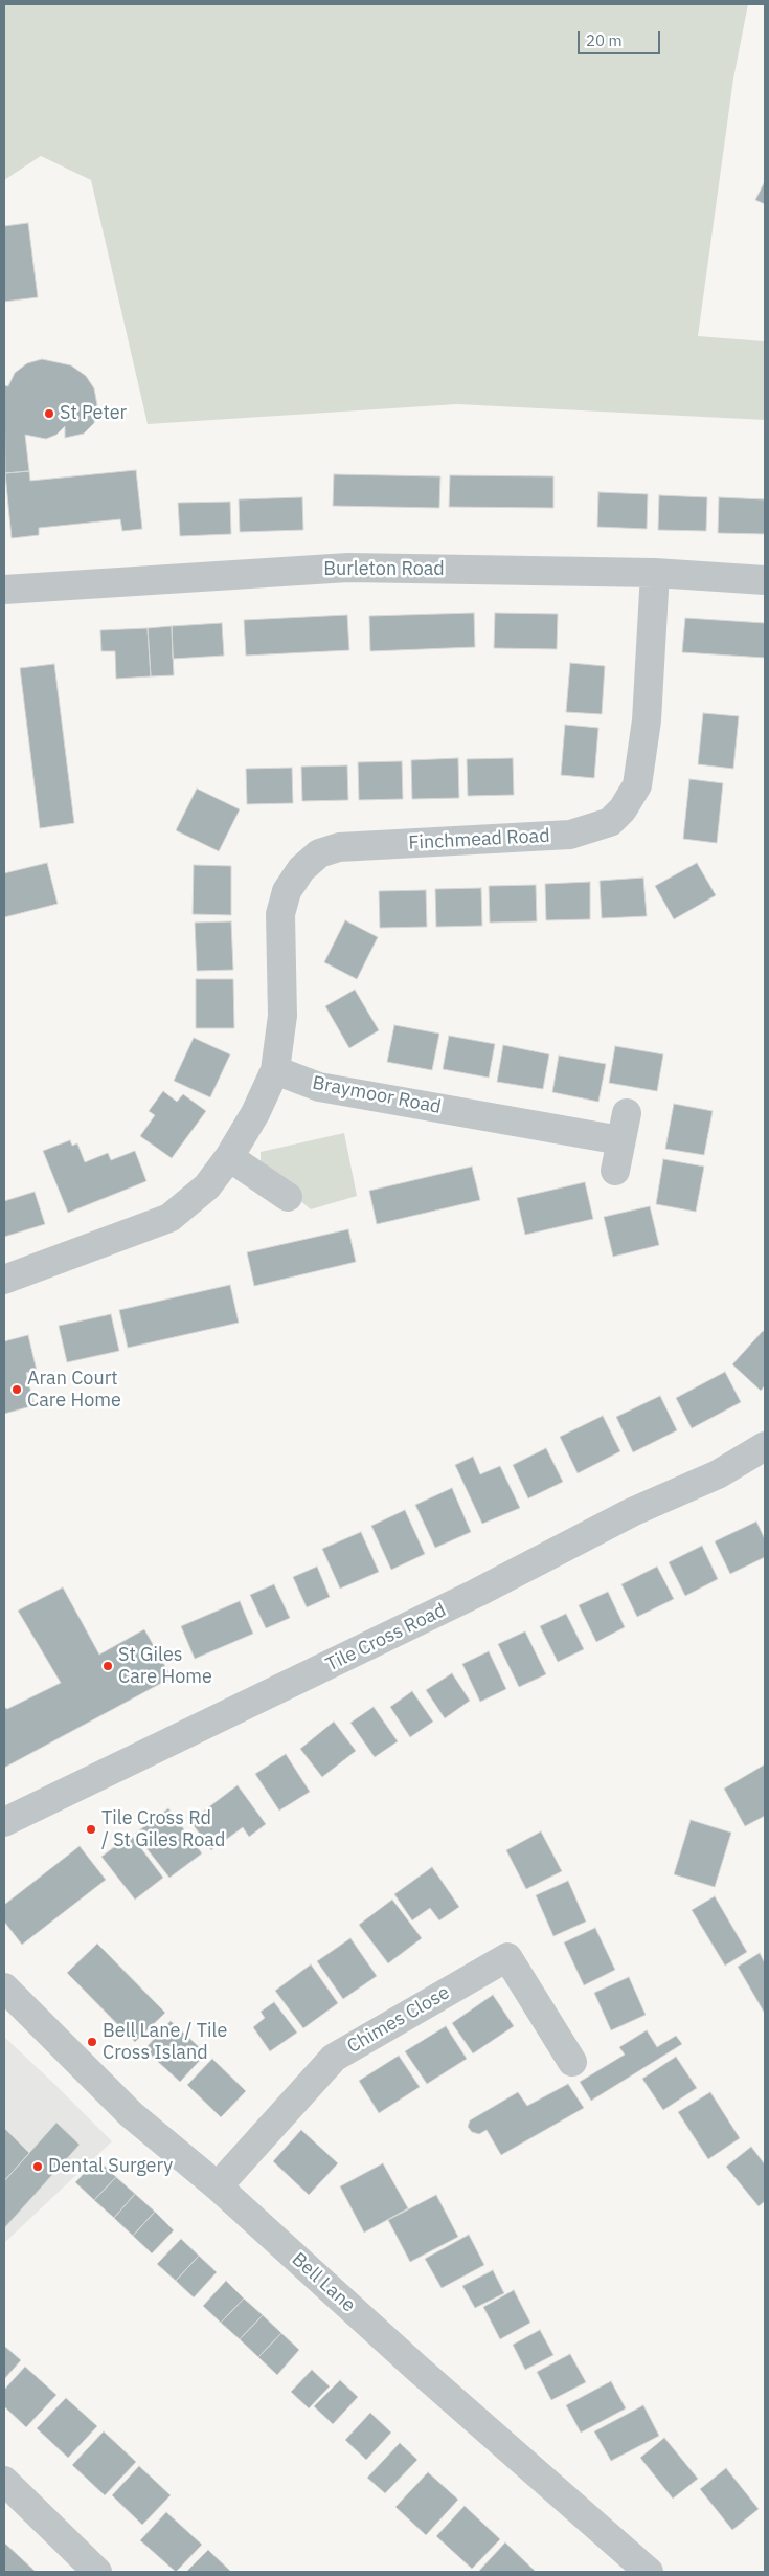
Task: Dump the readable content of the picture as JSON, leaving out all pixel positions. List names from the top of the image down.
{
  "streets": {
    "street": [
      "Burleton Road",
      "Finchmead Road",
      "Braymoor Road",
      "Tile Cross Road",
      "Chimes Close",
      "Bell Lane"
    ]
  },
  "crossings": [
    ["Burleton Road", "Finchmead Road"],
    ["Finchmead Road", "Braymoor Road"],
    ["Chimes Close", "Bell Lane"]
  ],
  "places": [
    "St Peter",
    "Aran Court Care Home",
    "St Giles Care Home",
    "Tile Cross Rd / St Giles Road",
    "Bell Lane / Tile Cross Island",
    "Dental Surgery"
  ],
  "scale_bar": "20 m"
}
